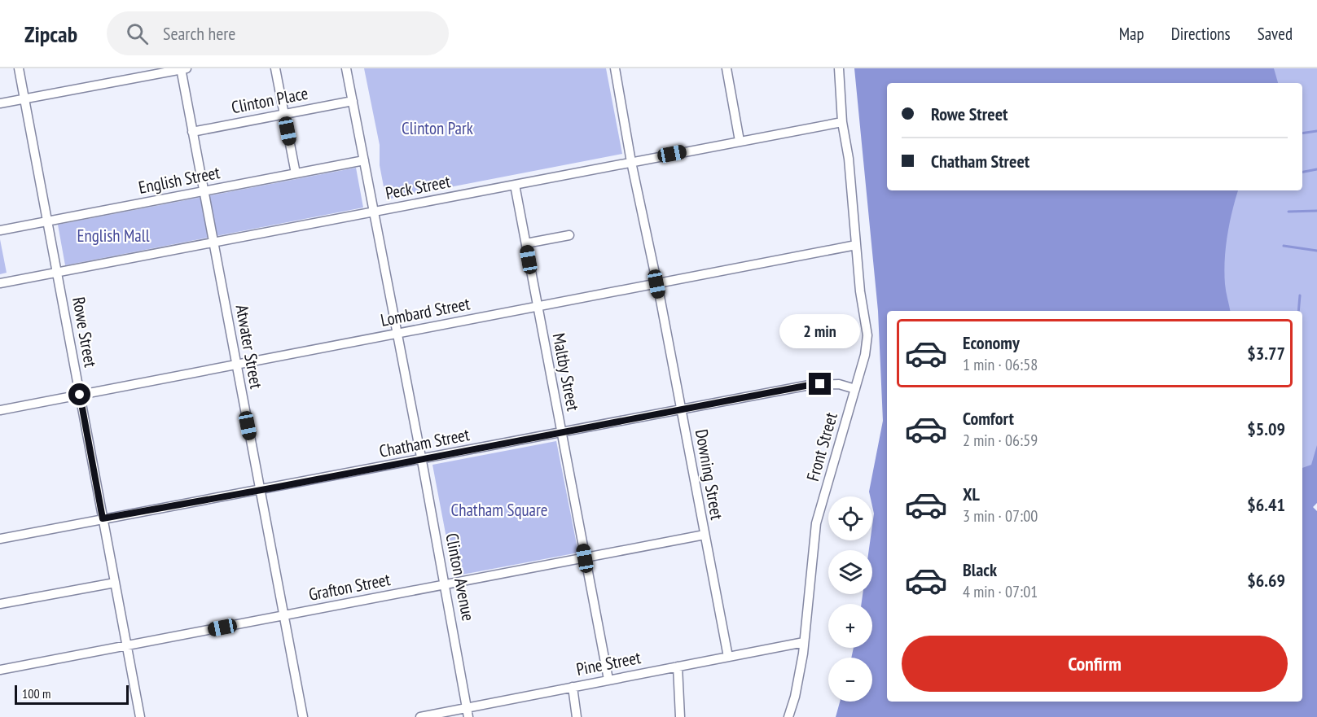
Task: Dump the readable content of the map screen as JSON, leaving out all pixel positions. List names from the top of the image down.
{
  "streets": {
    "street": [
      "Clinton Place",
      "English Street",
      "Peck Street",
      "Lombard Street",
      "Rowe Street",
      "Atwater Street",
      "Maltby Street",
      "Chatham Street",
      "Front Street",
      "Downing Street",
      "Clinton Avenue",
      "Grafton Street",
      "Pine Street"
    ]
  },
  "crossings": [
    ["Clinton Place", "Atwater Street"],
    ["Clinton Place", "Clinton Avenue"],
    ["English Street", "Rowe Street"],
    ["English Street", "Atwater Street"],
    ["English Street", "Clinton Avenue"],
    ["Peck Street", "Rowe Street"],
    ["Peck Street", "Atwater Street"],
    ["Peck Street", "Maltby Street"],
    ["Peck Street", "Front Street"],
    ["Peck Street", "Downing Street"],
    ["Peck Street", "Clinton Avenue"],
    ["Lombard Street", "Rowe Street"],
    ["Lombard Street", "Atwater Street"],
    ["Lombard Street", "Maltby Street"],
    ["Lombard Street", "Front Street"],
    ["Lombard Street", "Downing Street"],
    ["Lombard Street", "Clinton Avenue"],
    ["Rowe Street", "Chatham Street"],
    ["Rowe Street", "Grafton Street"],
    ["Atwater Street", "Chatham Street"],
    ["Atwater Street", "Grafton Street"],
    ["Maltby Street", "Chatham Street"],
    ["Maltby Street", "Grafton Street"],
    ["Maltby Street", "Pine Street"],
    ["Chatham Street", "Front Street"],
    ["Chatham Street", "Downing Street"],
    ["Chatham Street", "Clinton Avenue"],
    ["Front Street", "Pine Street"],
    ["Downing Street", "Grafton Street"],
    ["Downing Street", "Pine Street"],
    ["Clinton Avenue", "Grafton Street"],
    ["Clinton Avenue", "Pine Street"]
  ],
  "parks": ["Clinton Park", "English Mall", "Chatham Square"],
  "scale_bar": "100 m",
  "page": {
    "header": "Zipcab",
    "search": "Search here",
    "nav": ["Map", "Directions", "Saved"],
    "banner": ["Rowe Street", "Chatham Street"],
    "bubble": "2 min",
    "list": [
      {
        "name": "Economy",
        "note": "1 min · 06:58",
        "value": "$3.77"
      },
      {
        "name": "Comfort",
        "note": "2 min · 06:59",
        "value": "$5.09"
      },
      {
        "name": "XL",
        "note": "3 min · 07:00",
        "value": "$6.41"
      },
      {
        "name": "Black",
        "note": "4 min · 07:01",
        "value": "$6.69"
      }
    ],
    "map_buttons": ["+", "−"],
    "buttons": "Confirm",
    "scale": "100 m"
  }
}
